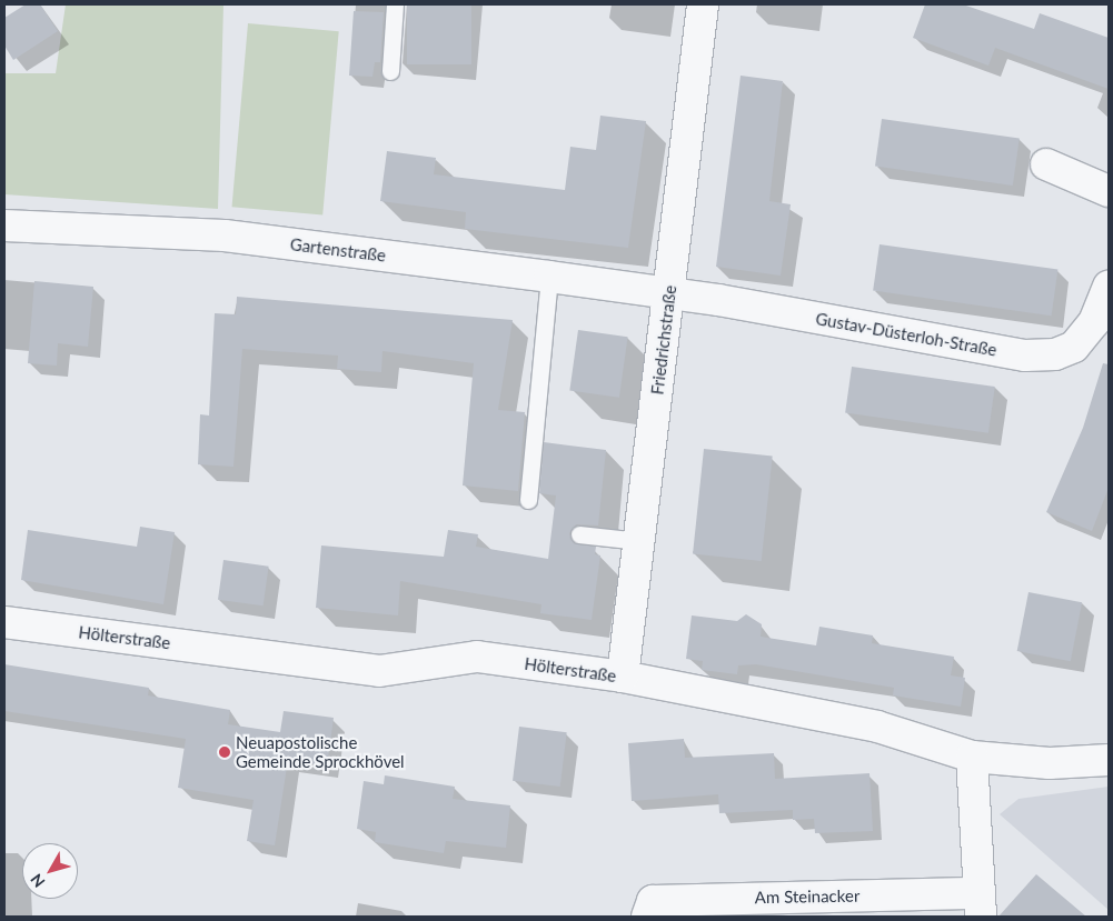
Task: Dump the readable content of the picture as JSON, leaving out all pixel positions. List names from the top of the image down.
{
  "streets": {
    "street": [
      "Gartenstraße",
      "Gustav-Düsterloh-Straße",
      "Friedrichstraße",
      "Hölterstraße",
      "Am Steinacker"
    ]
  },
  "crossings": [
    ["Gartenstraße", "Gustav-Düsterloh-Straße"],
    ["Gartenstraße", "Friedrichstraße"],
    ["Gustav-Düsterloh-Straße", "Friedrichstraße"],
    ["Friedrichstraße", "Hölterstraße"]
  ],
  "places": ["Neuapostolische Gemeinde Sprockhövel"],
  "north": "bottom left"
}
